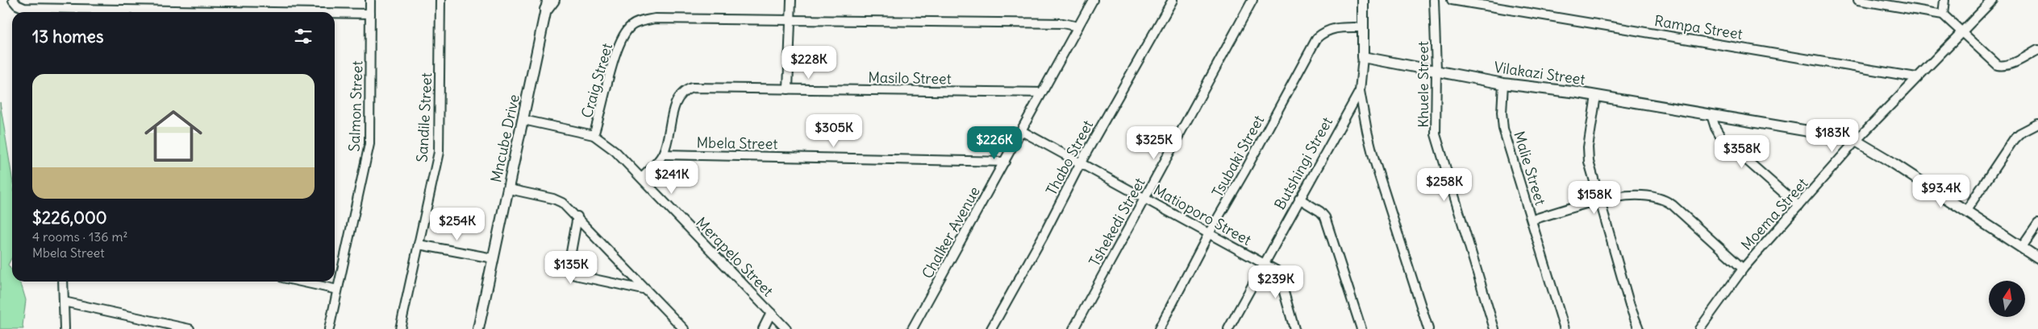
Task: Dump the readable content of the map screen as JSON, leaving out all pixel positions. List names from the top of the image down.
{
  "streets": {
    "street": [
      "Rampa Street",
      "Vilakazi Street",
      "Masilo Street",
      "Craig Street",
      "Khuele Street",
      "Salmon Street",
      "Sandile Street",
      "Mncube Drive",
      "Mbela Street",
      "Tsubaki Street",
      "Thabo Street",
      "Butshingi Street",
      "Malie Street",
      "Moema Street",
      "Matioporo Street",
      "Tshekedi Street",
      "Chalker Avenue",
      "Merapelo Street"
    ]
  },
  "crossings": [
    ["Rampa Street", "Moema Street"],
    ["Vilakazi Street", "Khuele Street"],
    ["Vilakazi Street", "Butshingi Street"],
    ["Vilakazi Street", "Malie Street"],
    ["Vilakazi Street", "Moema Street"],
    ["Masilo Street", "Mbela Street"],
    ["Masilo Street", "Chalker Avenue"],
    ["Masilo Street", "Merapelo Street"],
    ["Craig Street", "Chalker Avenue"],
    ["Craig Street", "Merapelo Street"],
    ["Mncube Drive", "Merapelo Street"],
    ["Mbela Street", "Chalker Avenue"],
    ["Tsubaki Street", "Butshingi Street"],
    ["Tsubaki Street", "Matioporo Street"],
    ["Thabo Street", "Matioporo Street"],
    ["Butshingi Street", "Matioporo Street"],
    ["Matioporo Street", "Tshekedi Street"],
    ["Matioporo Street", "Chalker Avenue"]
  ],
  "north": "top",
  "page": {
    "heading": "13 homes",
    "price": [
      "$228K",
      "$305K",
      "$183K",
      "$226K",
      "$325K",
      "$358K",
      "$241K",
      "$258K",
      "$93.4K",
      "$158K",
      "$254K",
      "$135K",
      "$239K"
    ],
    "list": [
      {
        "name": "$226,000",
        "note": "4 rooms · 136 m² · Mbela Street"
      }
    ]
  }
}
